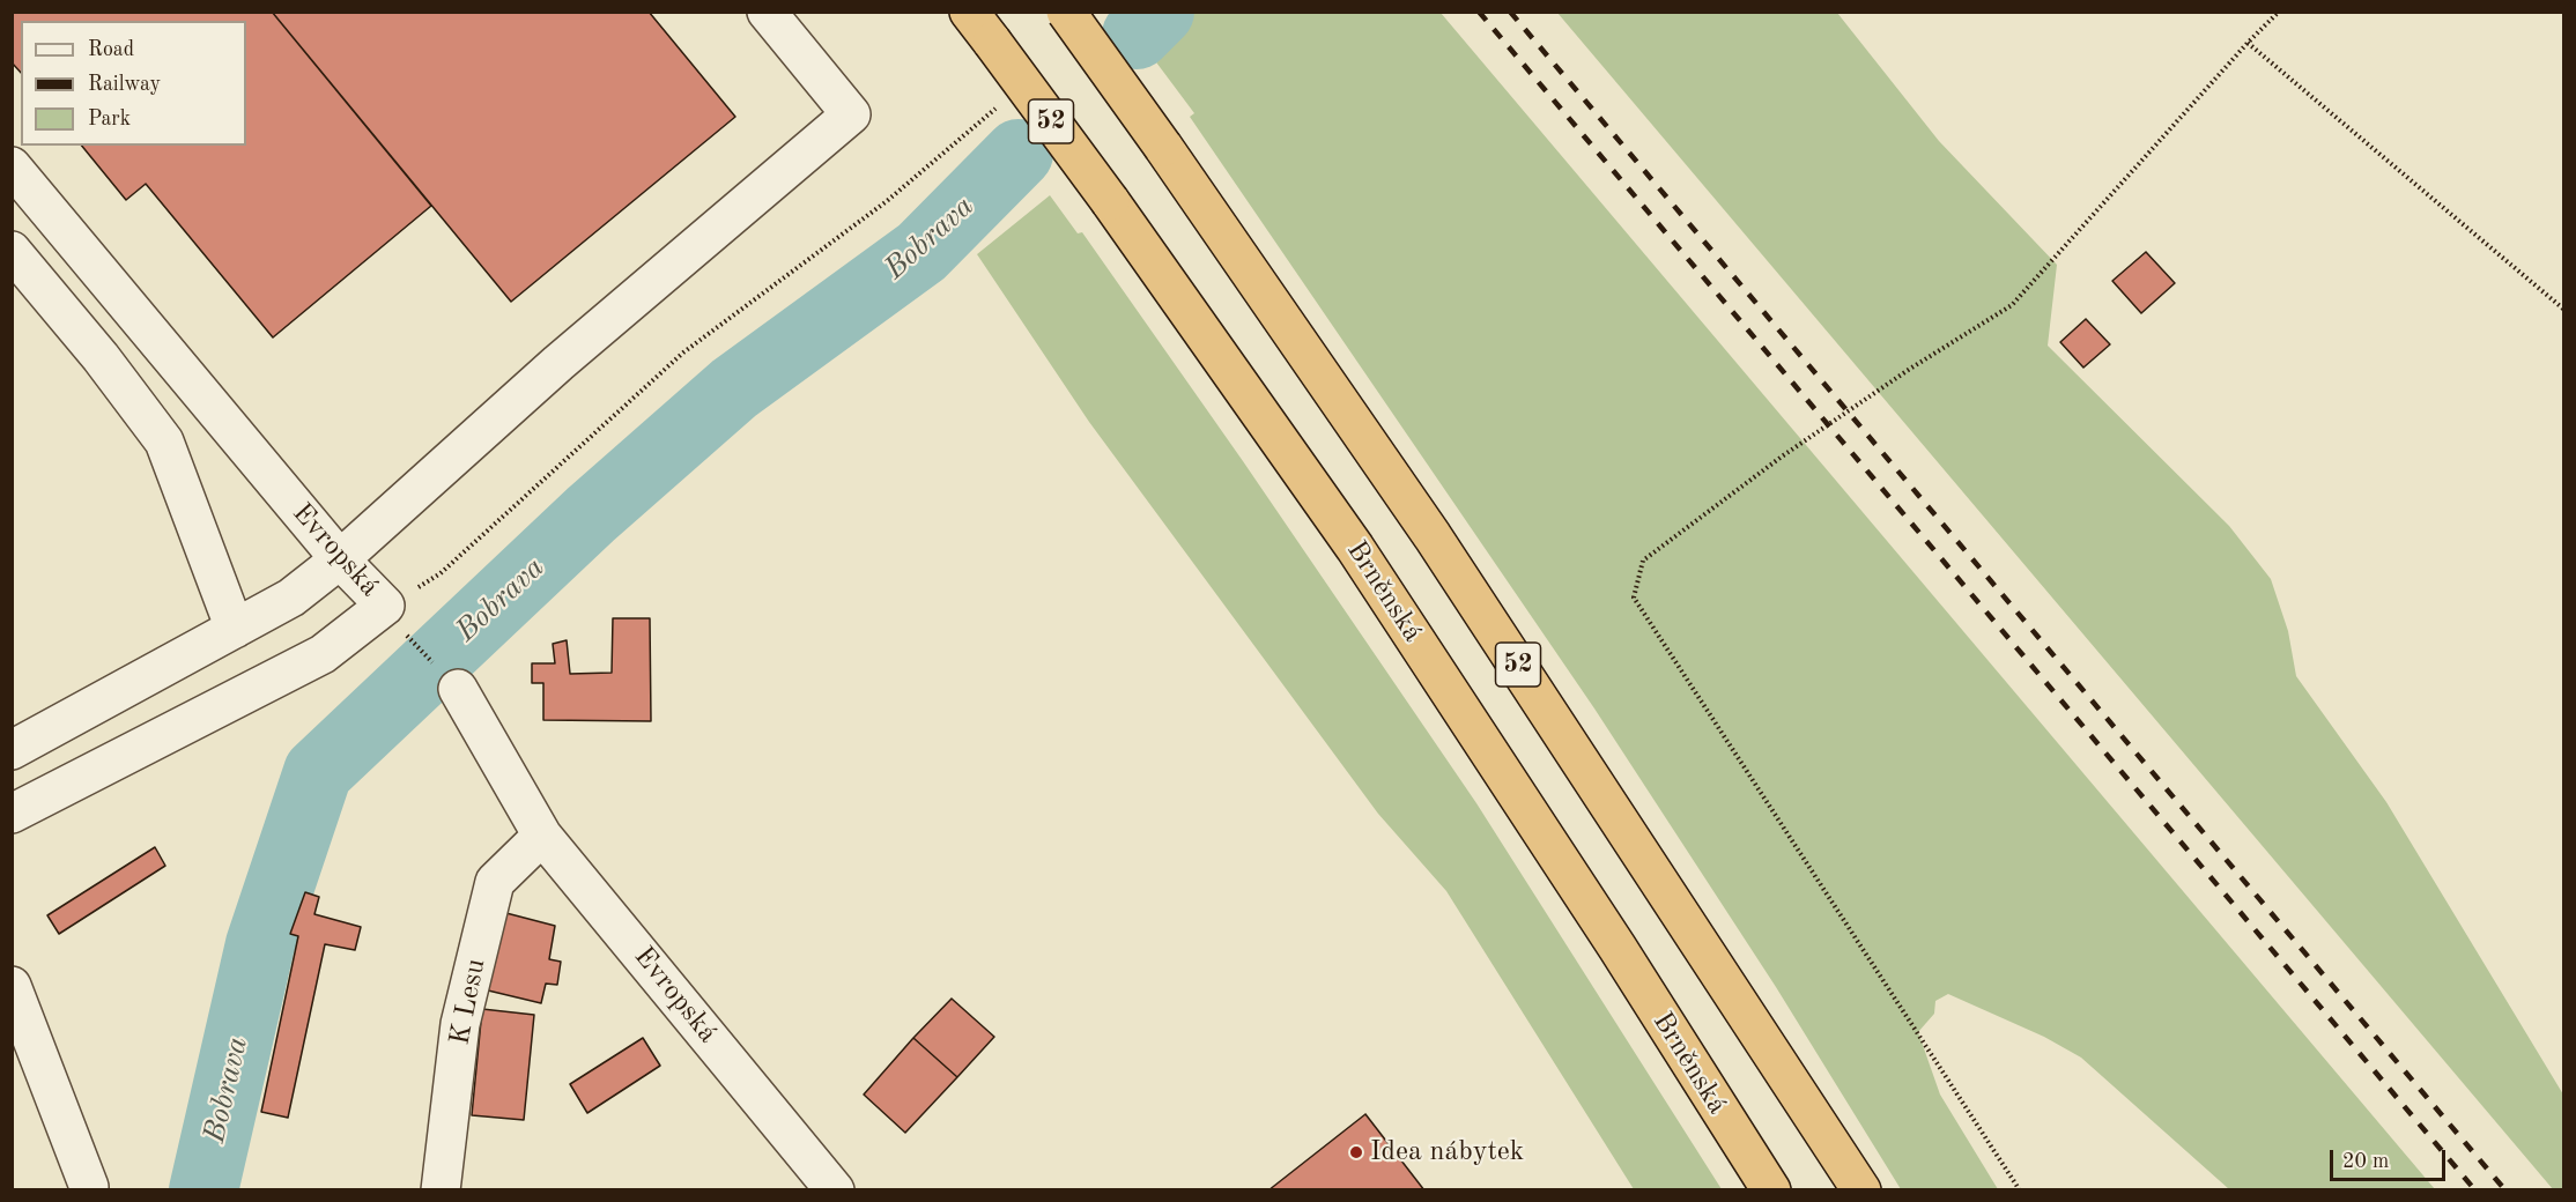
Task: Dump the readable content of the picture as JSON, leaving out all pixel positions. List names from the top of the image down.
{
  "streets": {
    "highway": ["52", "Brněnská"],
    "street": ["Evropská", "K Lesu"]
  },
  "crossings": [
    ["Evropská", "K Lesu"]
  ],
  "water": ["Bobrava"],
  "places": ["Idea nábytek"],
  "legend": ["Road", "Railway", "Park"],
  "scale_bar": "20 m"
}
